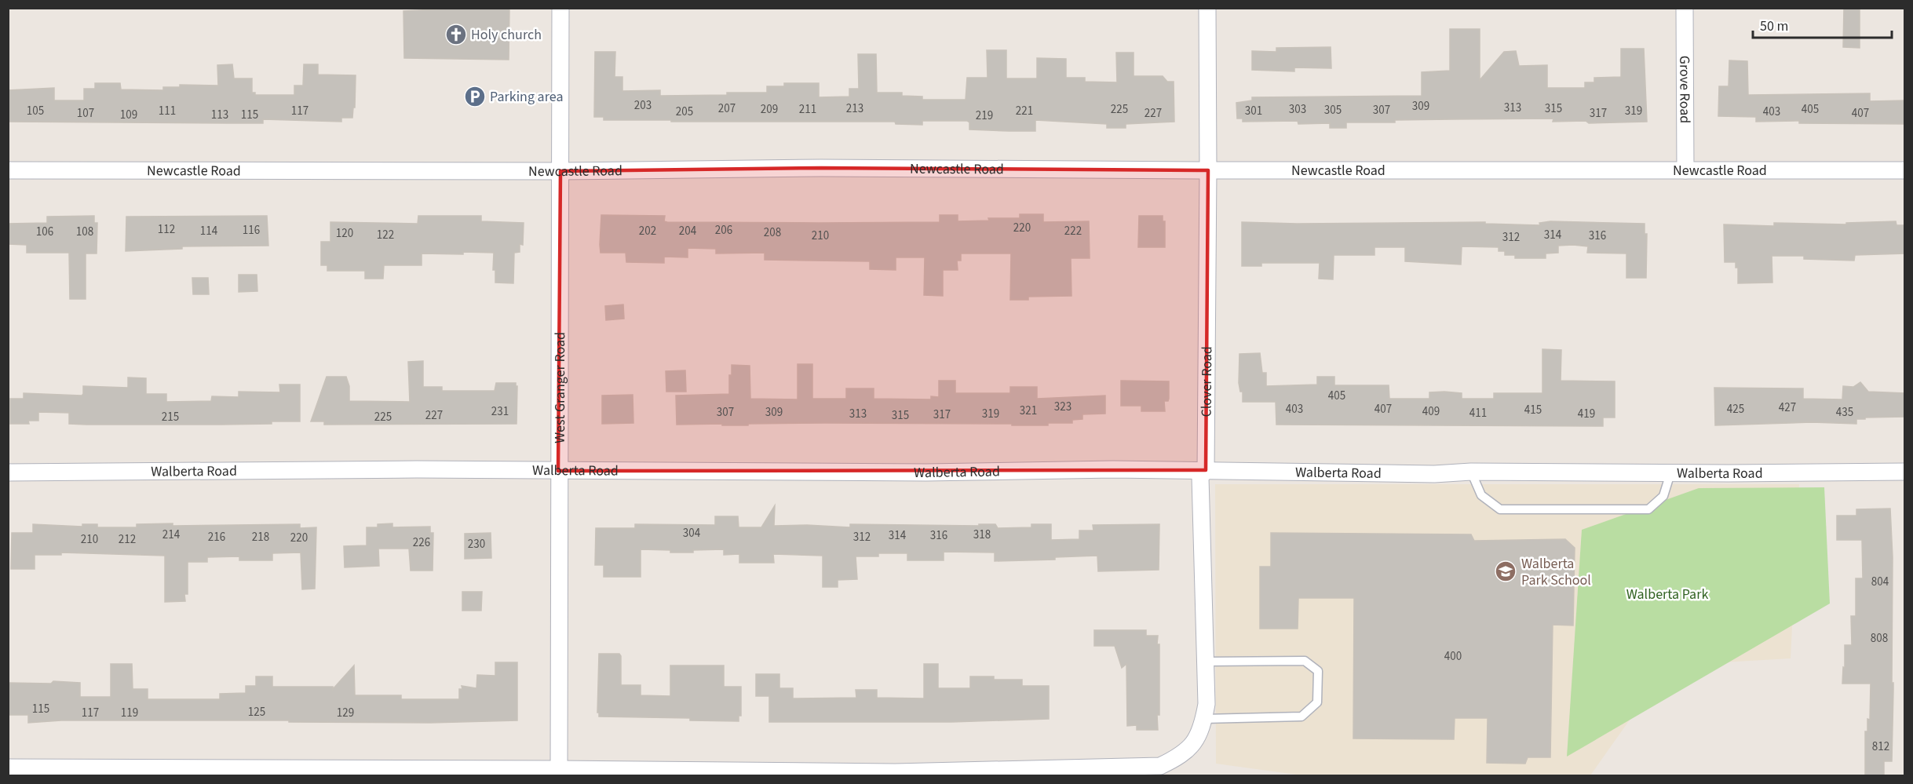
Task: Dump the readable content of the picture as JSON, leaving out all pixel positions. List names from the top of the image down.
{
  "streets": {
    "street": [
      "Grove Road",
      "Newcastle Road",
      "Clover Road",
      "West Granger Road",
      "Walberta Road"
    ]
  },
  "crossings": [
    ["Grove Road", "Newcastle Road"],
    ["Newcastle Road", "Clover Road"],
    ["Newcastle Road", "West Granger Road"],
    ["Clover Road", "West Granger Road"],
    ["Clover Road", "Walberta Road"],
    ["West Granger Road", "Walberta Road"]
  ],
  "parks": ["Walberta Park"],
  "places": {
    "church": ["Holy church"],
    "parking": ["Parking area"],
    "school or university": ["Walberta Park School"]
  },
  "house_numbers": [
    "203",
    "309",
    "313",
    "207",
    "213",
    "315",
    "209",
    "211",
    "225",
    "303",
    "405",
    "305",
    "307",
    "105",
    "111",
    "117",
    "221",
    "301",
    "319",
    "205",
    "403",
    "107",
    "227",
    "317",
    "407",
    "109",
    "113",
    "115",
    "219",
    "220",
    "112",
    "116",
    "206",
    "114",
    "202",
    "204",
    "222",
    "106",
    "108",
    "208",
    "120",
    "122",
    "314",
    "210",
    "316",
    "312",
    "405",
    "323",
    "427",
    "403",
    "407",
    "425",
    "415",
    "321",
    "231",
    "409",
    "307",
    "309",
    "435",
    "411",
    "313",
    "319",
    "419",
    "317",
    "227",
    "315",
    "215",
    "225",
    "304",
    "214",
    "318",
    "314",
    "316",
    "216",
    "218",
    "312",
    "220",
    "210",
    "212",
    "226",
    "230",
    "804",
    "808",
    "400",
    "115",
    "125",
    "117",
    "119",
    "129",
    "812"
  ],
  "scale_bar": "50 m"
}
